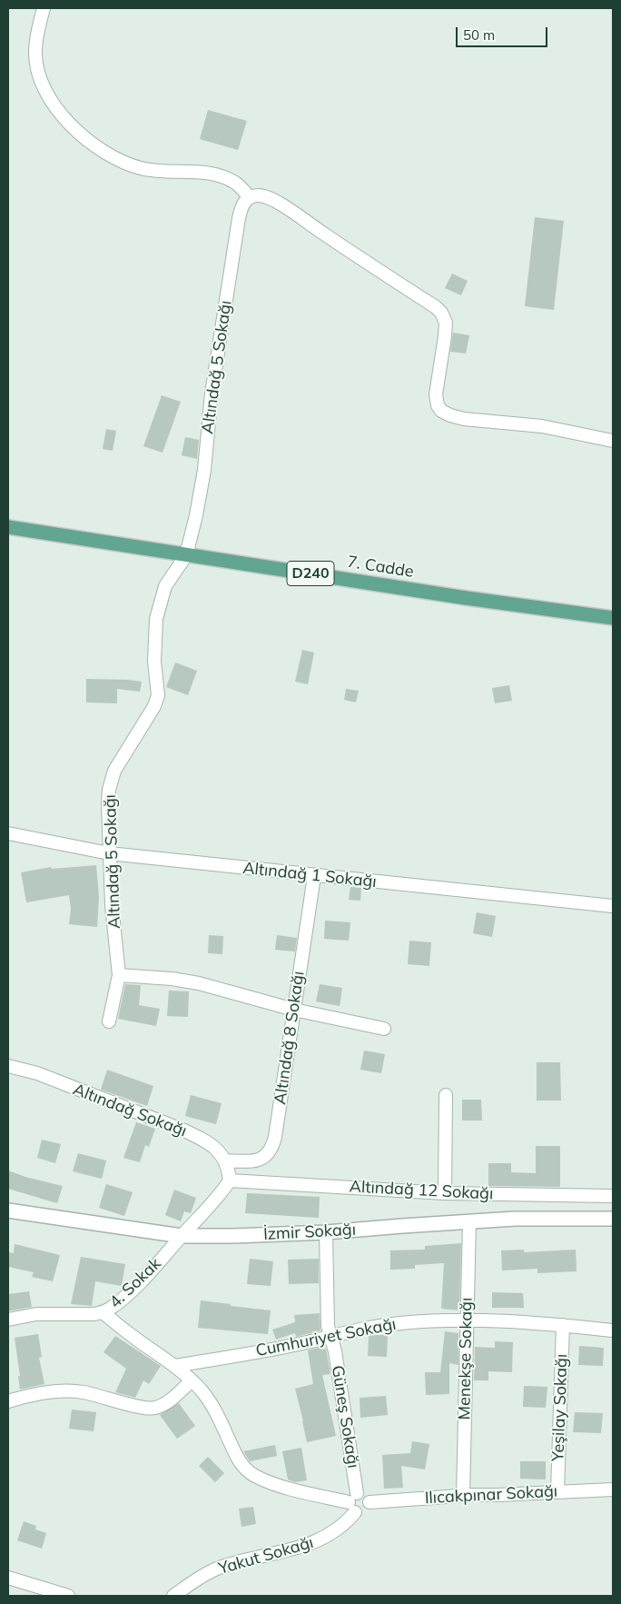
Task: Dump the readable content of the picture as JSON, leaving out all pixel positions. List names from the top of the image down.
{
  "streets": {
    "main road": ["7. Cadde", "D240"],
    "street": [
      "Altındağ 5 Sokağı",
      "Altındağ 1 Sokağı",
      "Altındağ 8 Sokağı",
      "Altındağ Sokağı",
      "Altındağ 12 Sokağı",
      "İzmir Sokağı",
      "4. Sokak",
      "Cumhuriyet Sokağı",
      "Menekşe Sokağı",
      "Yeşilay Sokağı",
      "Güneş Sokağı",
      "Ilıcakpınar Sokağı",
      "Yakut Sokağı"
    ]
  },
  "crossings": [
    ["Altındağ 5 Sokağı", "7. Cadde"],
    ["Altındağ 5 Sokağı", "Altındağ 1 Sokağı"],
    ["Altındağ 1 Sokağı", "Altındağ 8 Sokağı"],
    ["Altındağ 8 Sokağı", "Altındağ Sokağı"],
    ["Altındağ 12 Sokağı", "4. Sokak"],
    ["İzmir Sokağı", "4. Sokak"],
    ["İzmir Sokağı", "Menekşe Sokağı"],
    ["İzmir Sokağı", "Güneş Sokağı"],
    ["Cumhuriyet Sokağı", "Menekşe Sokağı"],
    ["Cumhuriyet Sokağı", "Yeşilay Sokağı"],
    ["Cumhuriyet Sokağı", "Güneş Sokağı"],
    ["Menekşe Sokağı", "Ilıcakpınar Sokağı"],
    ["Yeşilay Sokağı", "Ilıcakpınar Sokağı"],
    ["Güneş Sokağı", "Ilıcakpınar Sokağı"],
    ["Güneş Sokağı", "Yakut Sokağı"],
    ["Ilıcakpınar Sokağı", "Yakut Sokağı"]
  ],
  "scale_bar": "50 m"
}
